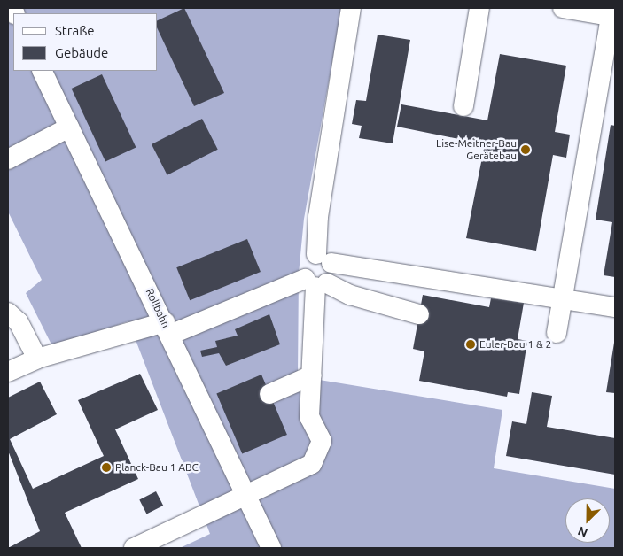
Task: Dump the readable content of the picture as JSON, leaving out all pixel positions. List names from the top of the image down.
{
  "streets": {
    "lane": ["Rollbahn"]
  },
  "places": ["Lise-Meitner-Bau Gerätebau", "Euler-Bau 1 & 2", "Planck-Bau 1 ABC"],
  "legend": ["Straße", "Gebäude"],
  "north": "bottom left"
}
